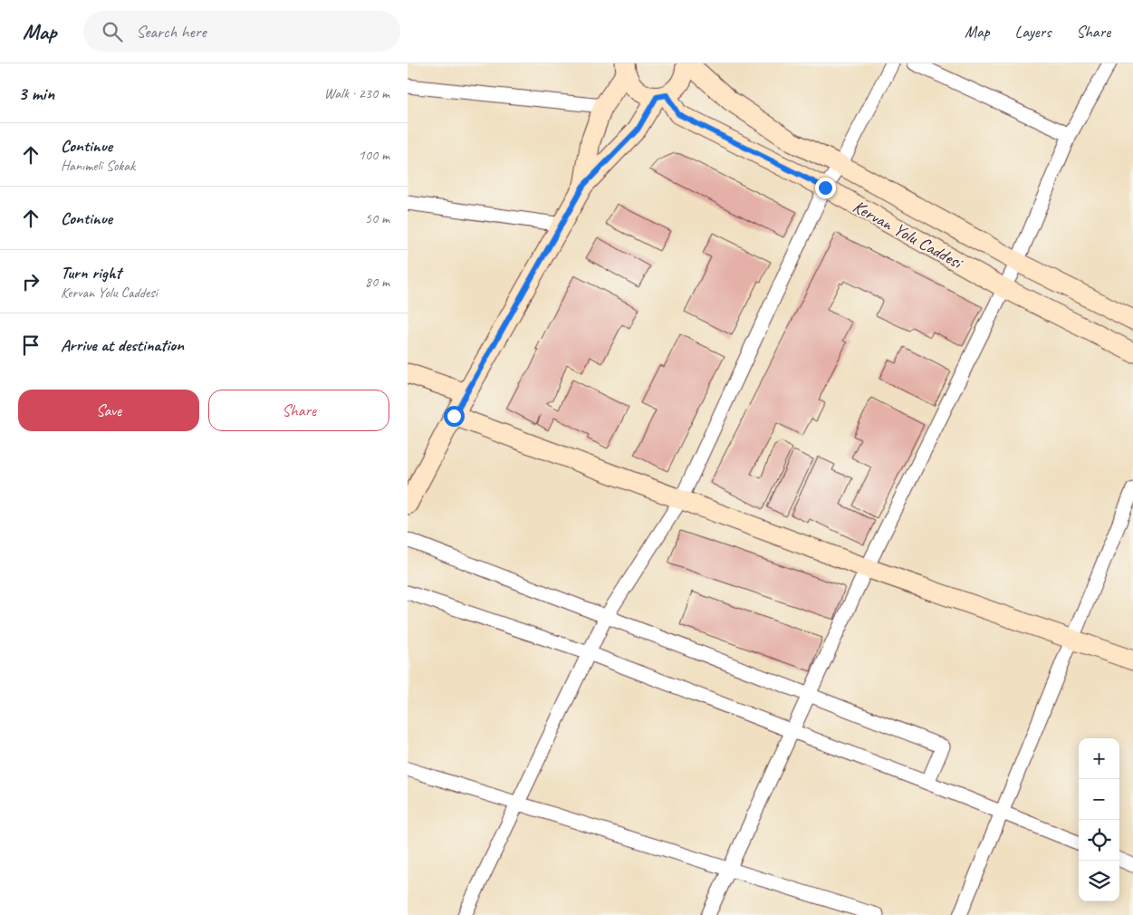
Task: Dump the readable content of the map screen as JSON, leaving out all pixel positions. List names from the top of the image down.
{
  "streets": {
    "street": ["Kervan Yolu Caddesi"]
  },
  "page": {
    "header": "Map",
    "search": "Search here",
    "nav": ["Map", "Layers", "Share"],
    "heading": ["3 min", "Walk · 230 m"],
    "list": [
      ["Continue", "Hanımeli Sokak", "100 m"],
      ["Continue", "50 m"],
      ["Turn right", "Kervan Yolu Caddesi", "80 m"],
      "Arrive at destination"
    ],
    "buttons": ["Save", "Share"],
    "map_buttons": ["+", "−"]
  }
}
